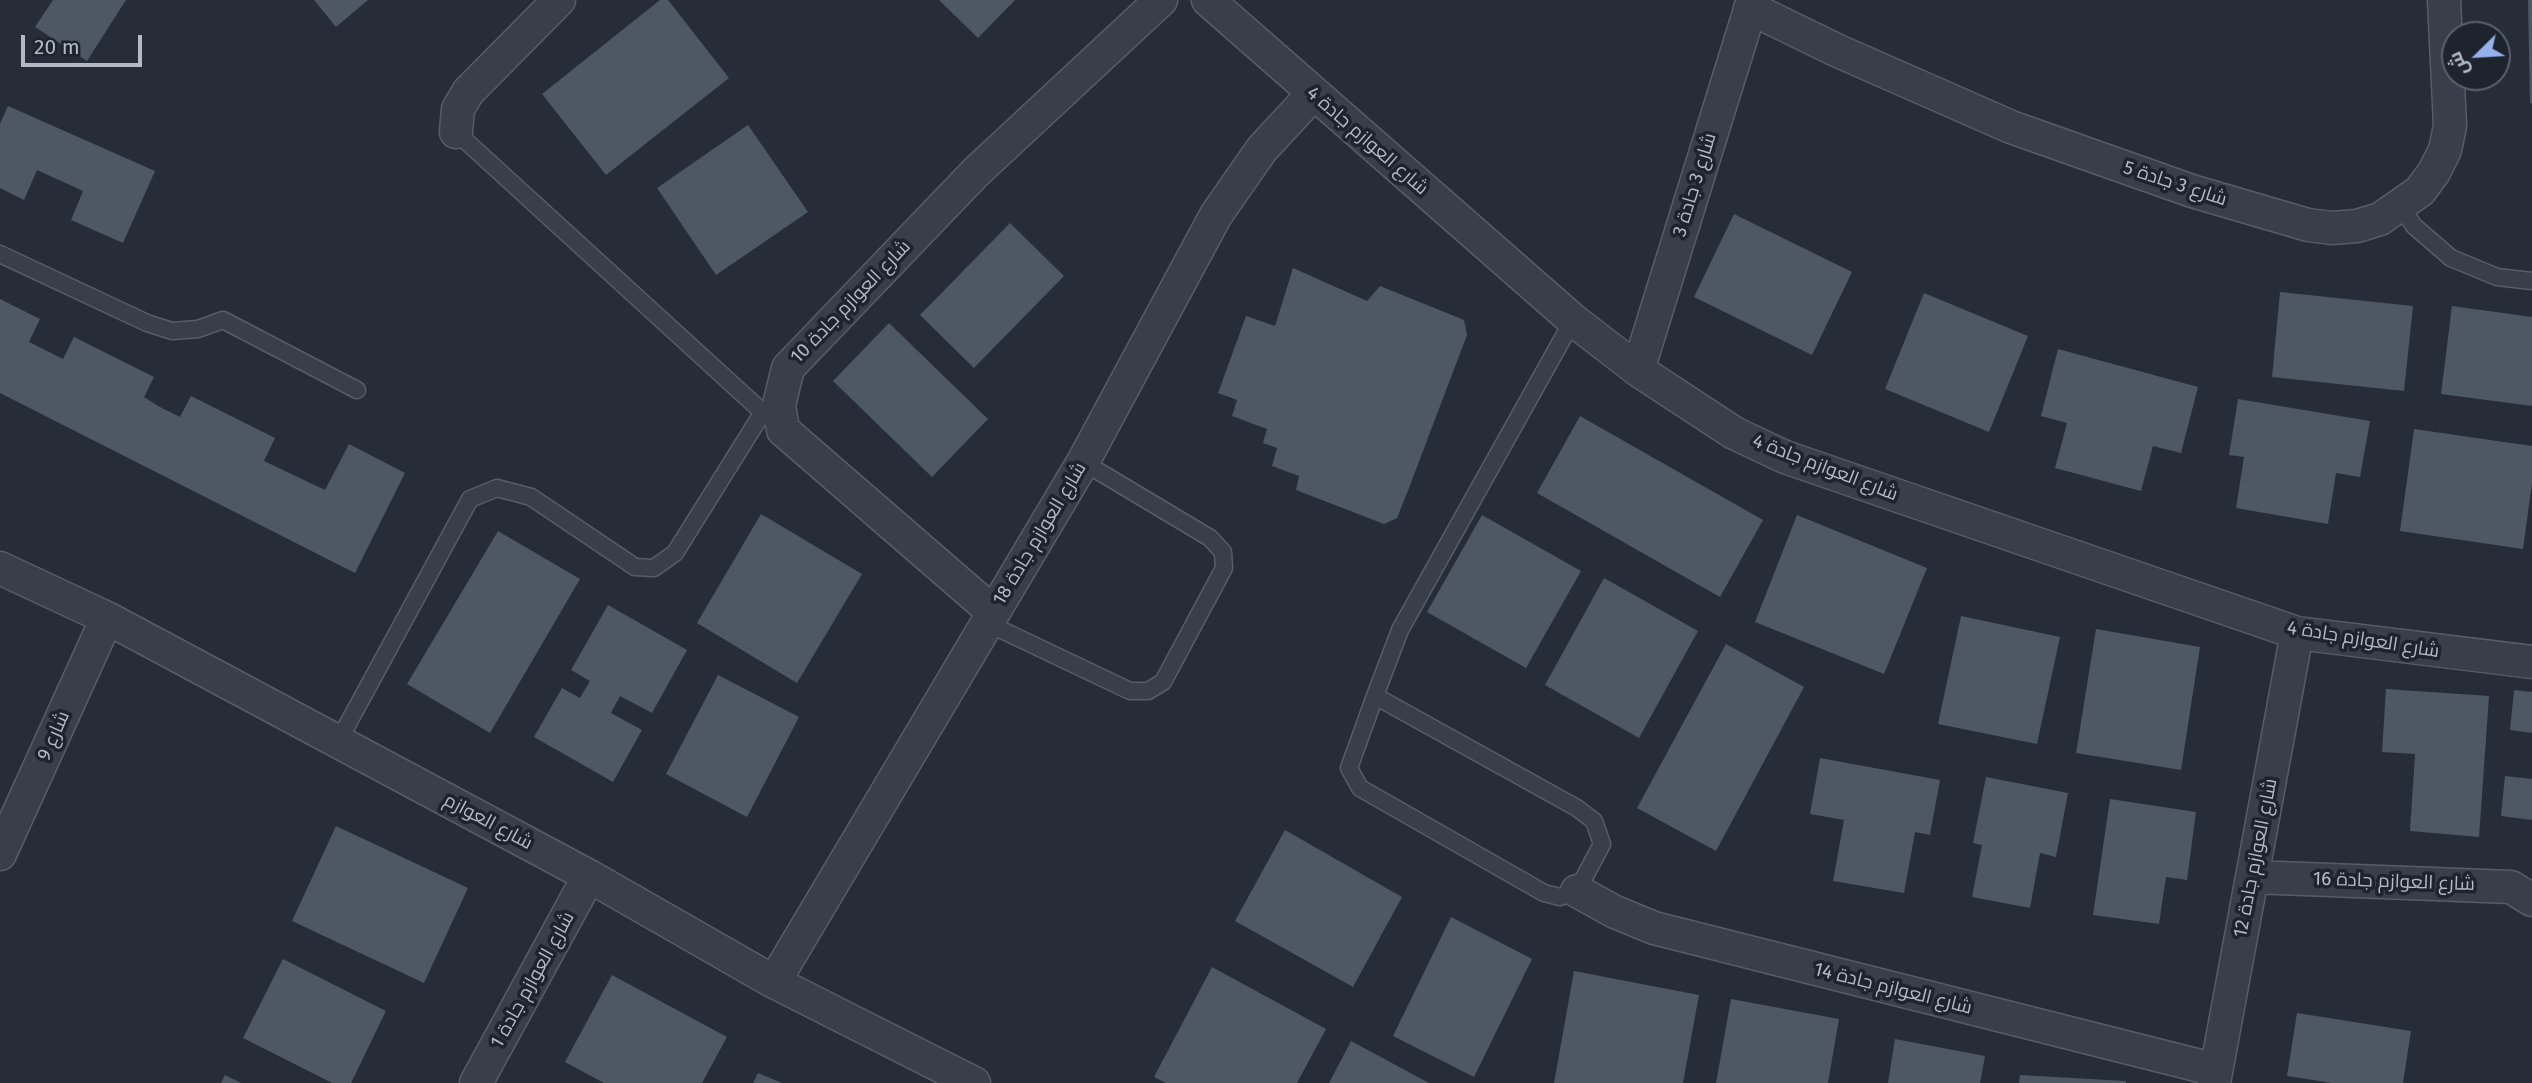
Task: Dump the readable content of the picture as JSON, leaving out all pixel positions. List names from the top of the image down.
{
  "streets": {
    "street": [
      "شارع العوازم جادة 4",
      "شارع 3 جادة 5",
      "شارع 3 جادة 3",
      "شارع العوازم جادة 10",
      "شارع العوازم جادة 18",
      "شارع 9",
      "شارع العوازم",
      "شارع العوازم جادة 12",
      "شارع العوازم جادة 16",
      "شارع العوازم جادة 1",
      "شارع العوازم جادة 14"
    ]
  },
  "crossings": [
    ["شارع العوازم جادة 4", "شارع 3 جادة 3"],
    ["شارع العوازم جادة 4", "شارع العوازم جادة 18"],
    ["شارع العوازم جادة 4", "شارع العوازم جادة 12"],
    ["شارع 3 جادة 5", "شارع 3 جادة 3"],
    ["شارع العوازم جادة 18", "شارع العوازم"],
    ["شارع 9", "شارع العوازم"],
    ["شارع العوازم", "شارع العوازم جادة 1"],
    ["شارع العوازم جادة 12", "شارع العوازم جادة 16"],
    ["شارع العوازم جادة 12", "شارع العوازم جادة 14"]
  ],
  "scale_bar": "20 m",
  "north": "bottom left"
}
